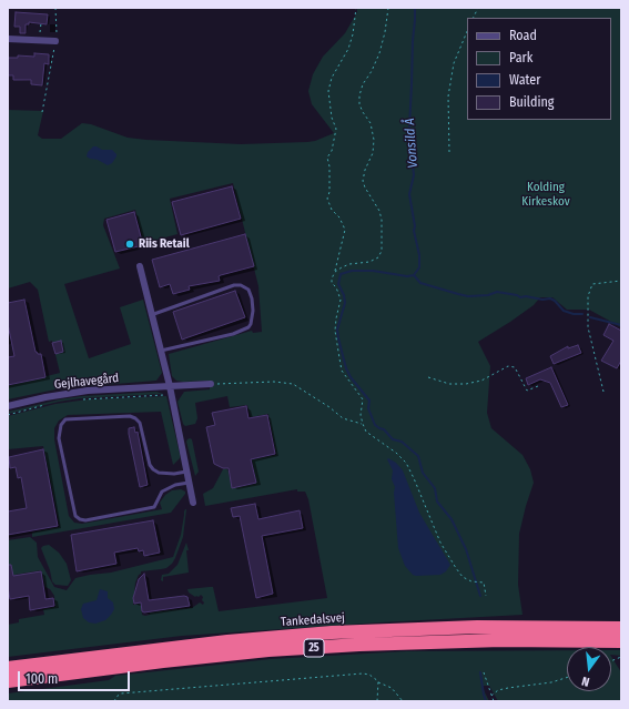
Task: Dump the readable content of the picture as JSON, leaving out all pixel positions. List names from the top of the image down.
{
  "streets": {
    "highway": ["Tankedalsvej", "25"],
    "street": ["Gejlhavegård"]
  },
  "water": ["Vonsild Å"],
  "parks": ["Kolding Kirkeskov"],
  "places": ["Riis Retail"],
  "legend": [
    "Road",
    "Park",
    "Water",
    "Building"
  ],
  "scale_bar": "100 m",
  "north": "bottom"
}
